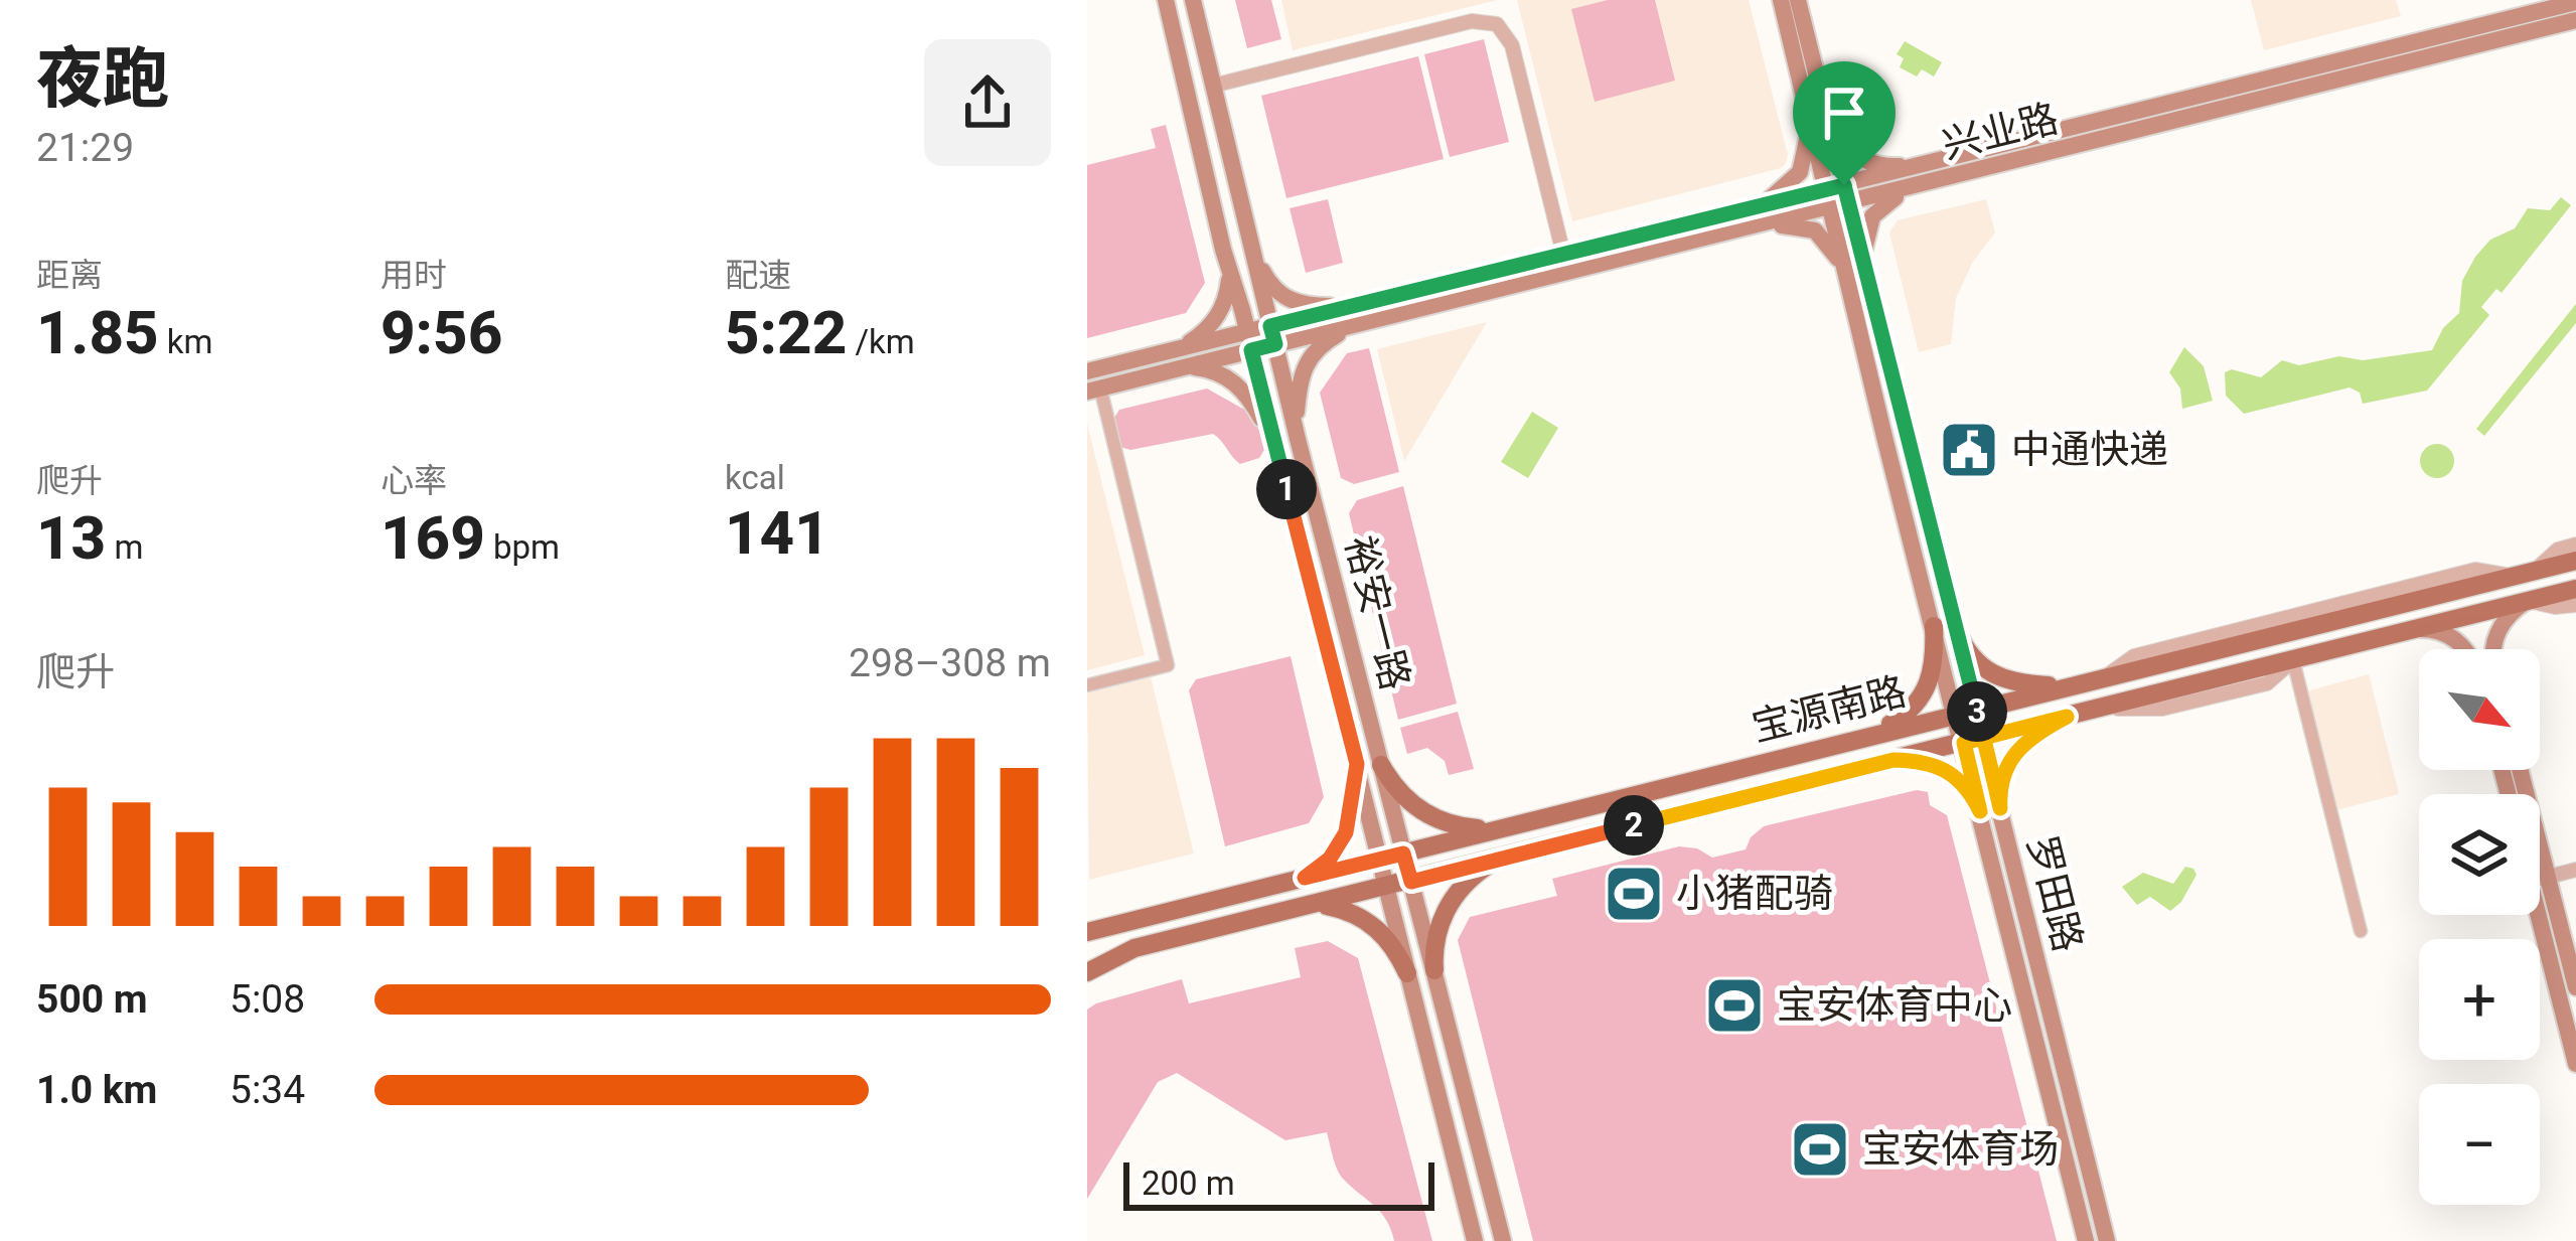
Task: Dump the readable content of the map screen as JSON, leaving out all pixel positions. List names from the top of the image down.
{
  "streets": {
    "main road": [
      "兴业路",
      "裕安一路",
      "宝源南路",
      "罗田路"
    ]
  },
  "crossings": [
    ["兴业路", "裕安一路"],
    ["兴业路", "罗田路"],
    ["裕安一路", "宝源南路"],
    ["宝源南路", "罗田路"]
  ],
  "places": {
    "public building": ["中通快递"],
    "sports": ["小猪配骑", "宝安体育中心", "宝安体育场"]
  },
  "scale_bar": "200 m",
  "north": "bottom right",
  "page": {
    "heading": ["夜跑", "21:29"],
    "stats": [
      ["距离", "1.85 km"],
      ["用时", "9:56"],
      ["配速", "5:22 /km"],
      ["爬升", "13 m"],
      ["心率", "169 bpm"],
      ["kcal", "141"]
    ],
    "pins": ["1", "3", "2"],
    "chart": ["爬升", "298–308 m"],
    "map_buttons": ["+", "−"],
    "list": [
      {
        "name": "500 m",
        "note": "5:08"
      },
      {
        "name": "1.0 km",
        "note": "5:34"
      }
    ],
    "scale": "200 m"
  }
}
